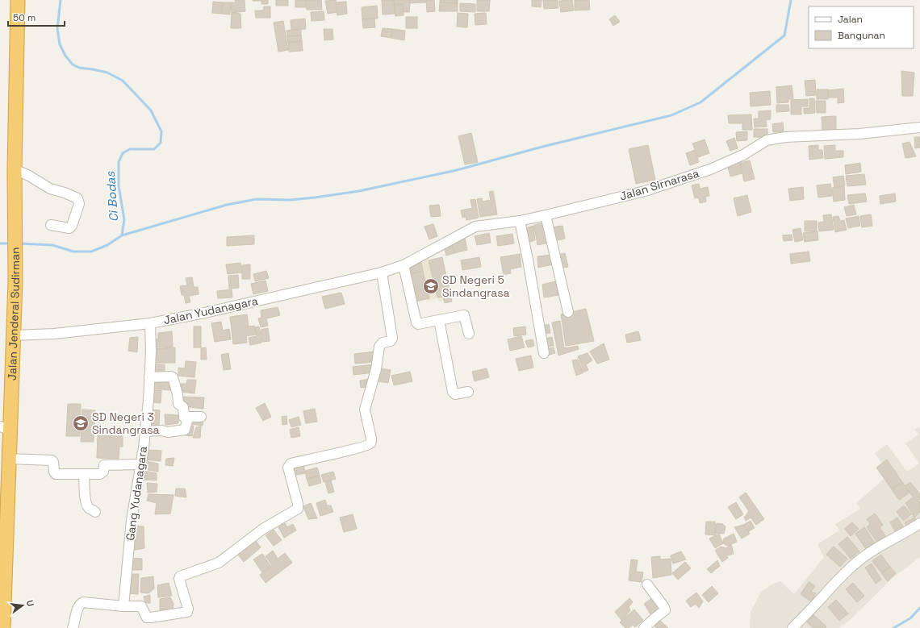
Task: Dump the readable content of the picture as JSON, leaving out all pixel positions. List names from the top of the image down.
{
  "streets": {
    "highway": ["Jalan Jenderal Sudirman"],
    "street": ["Jalan Sirnarasa", "Jalan Yudanagara", "Gang Yudanagara"]
  },
  "crossings": [
    ["Jalan Sirnarasa", "Jalan Yudanagara"],
    ["Jalan Yudanagara", "Jalan Jenderal Sudirman"],
    ["Jalan Yudanagara", "Gang Yudanagara"]
  ],
  "water": ["Ci Bodas"],
  "places": {
    "school or university": ["SD Negeri 5 Sindangrasa", "SD Negeri 3 Sindangrasa"]
  },
  "legend": ["Jalan", "Bangunan"],
  "scale_bar": "50 m",
  "north": "right"
}
